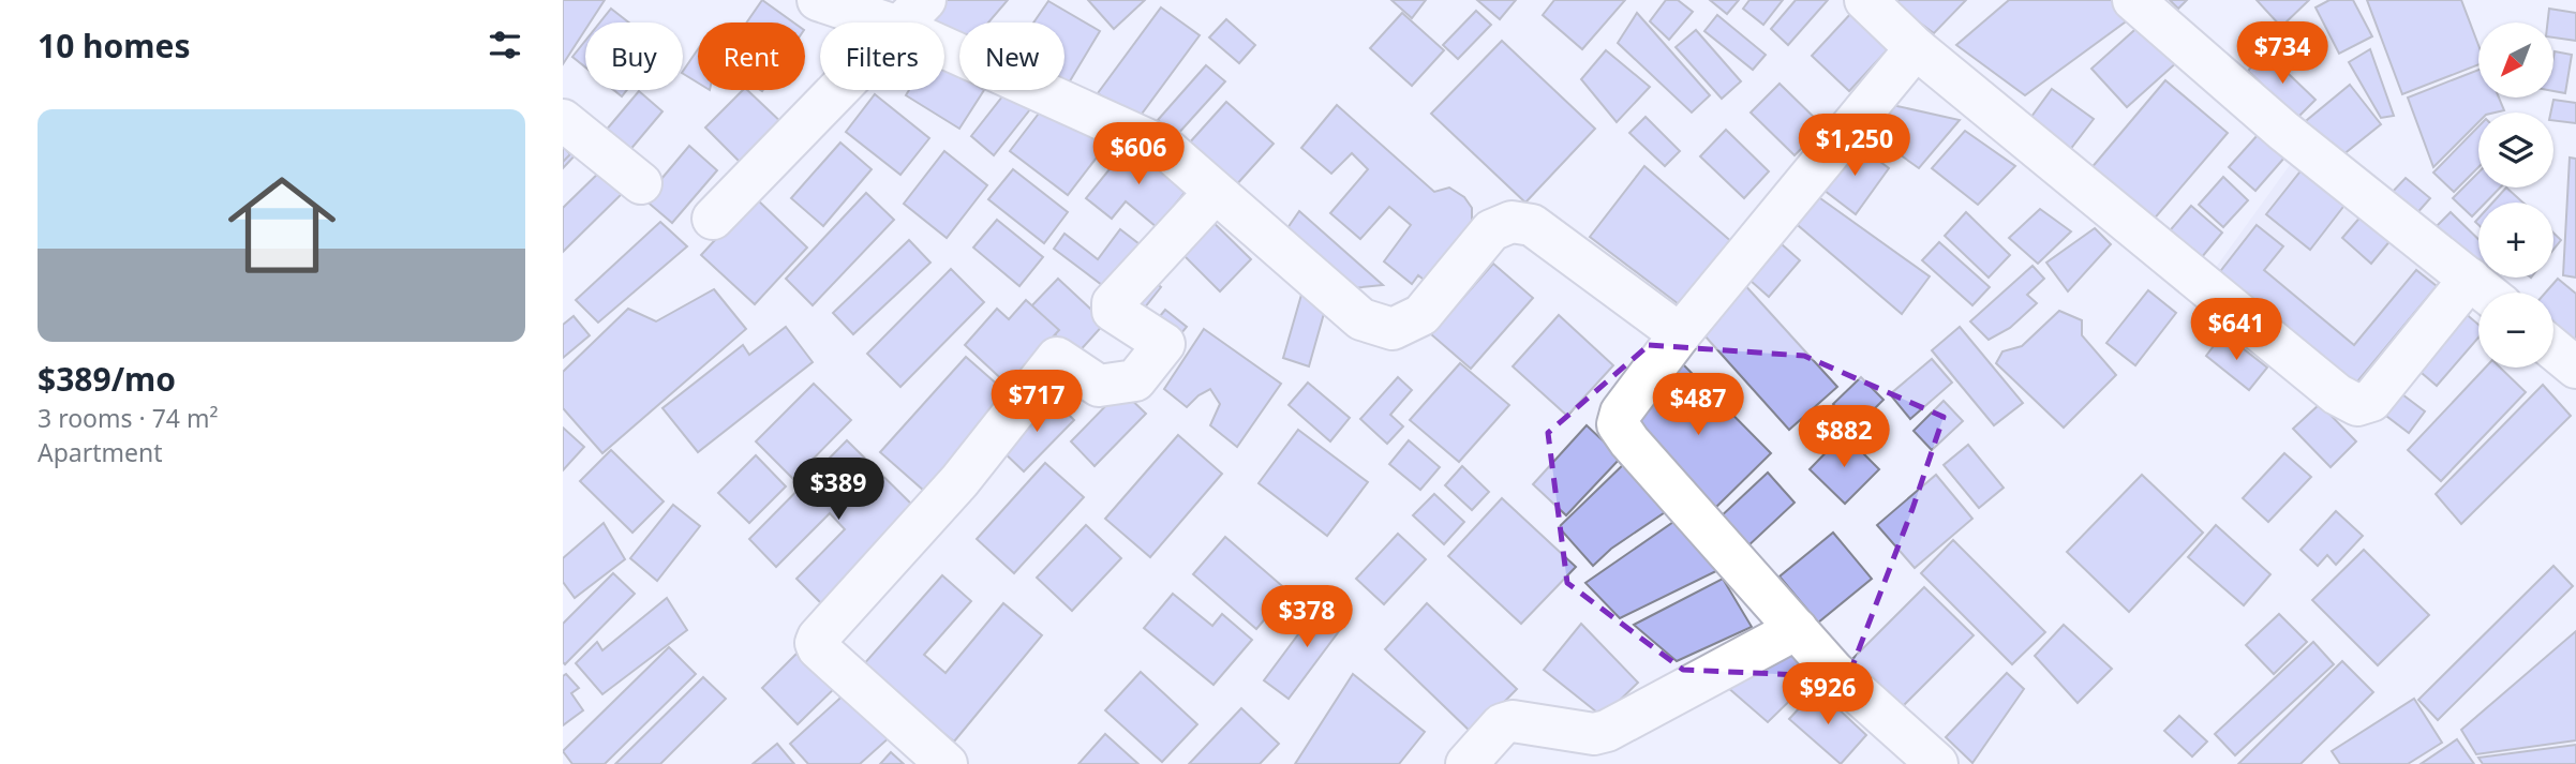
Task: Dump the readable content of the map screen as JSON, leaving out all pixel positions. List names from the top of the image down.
{
  "north": "bottom left",
  "page": {
    "heading": "10 homes",
    "price": [
      "$734",
      "$1,250",
      "$606",
      "$641",
      "$717",
      "$487",
      "$882",
      "$389",
      "$378",
      "$926"
    ],
    "map_buttons": ["+", "−"],
    "chip": [
      "Buy",
      "Rent",
      "Filters",
      "New"
    ],
    "list": [
      {
        "name": "$389/mo",
        "note": "3 rooms · 74 m² · Apartment"
      }
    ]
  }
}
